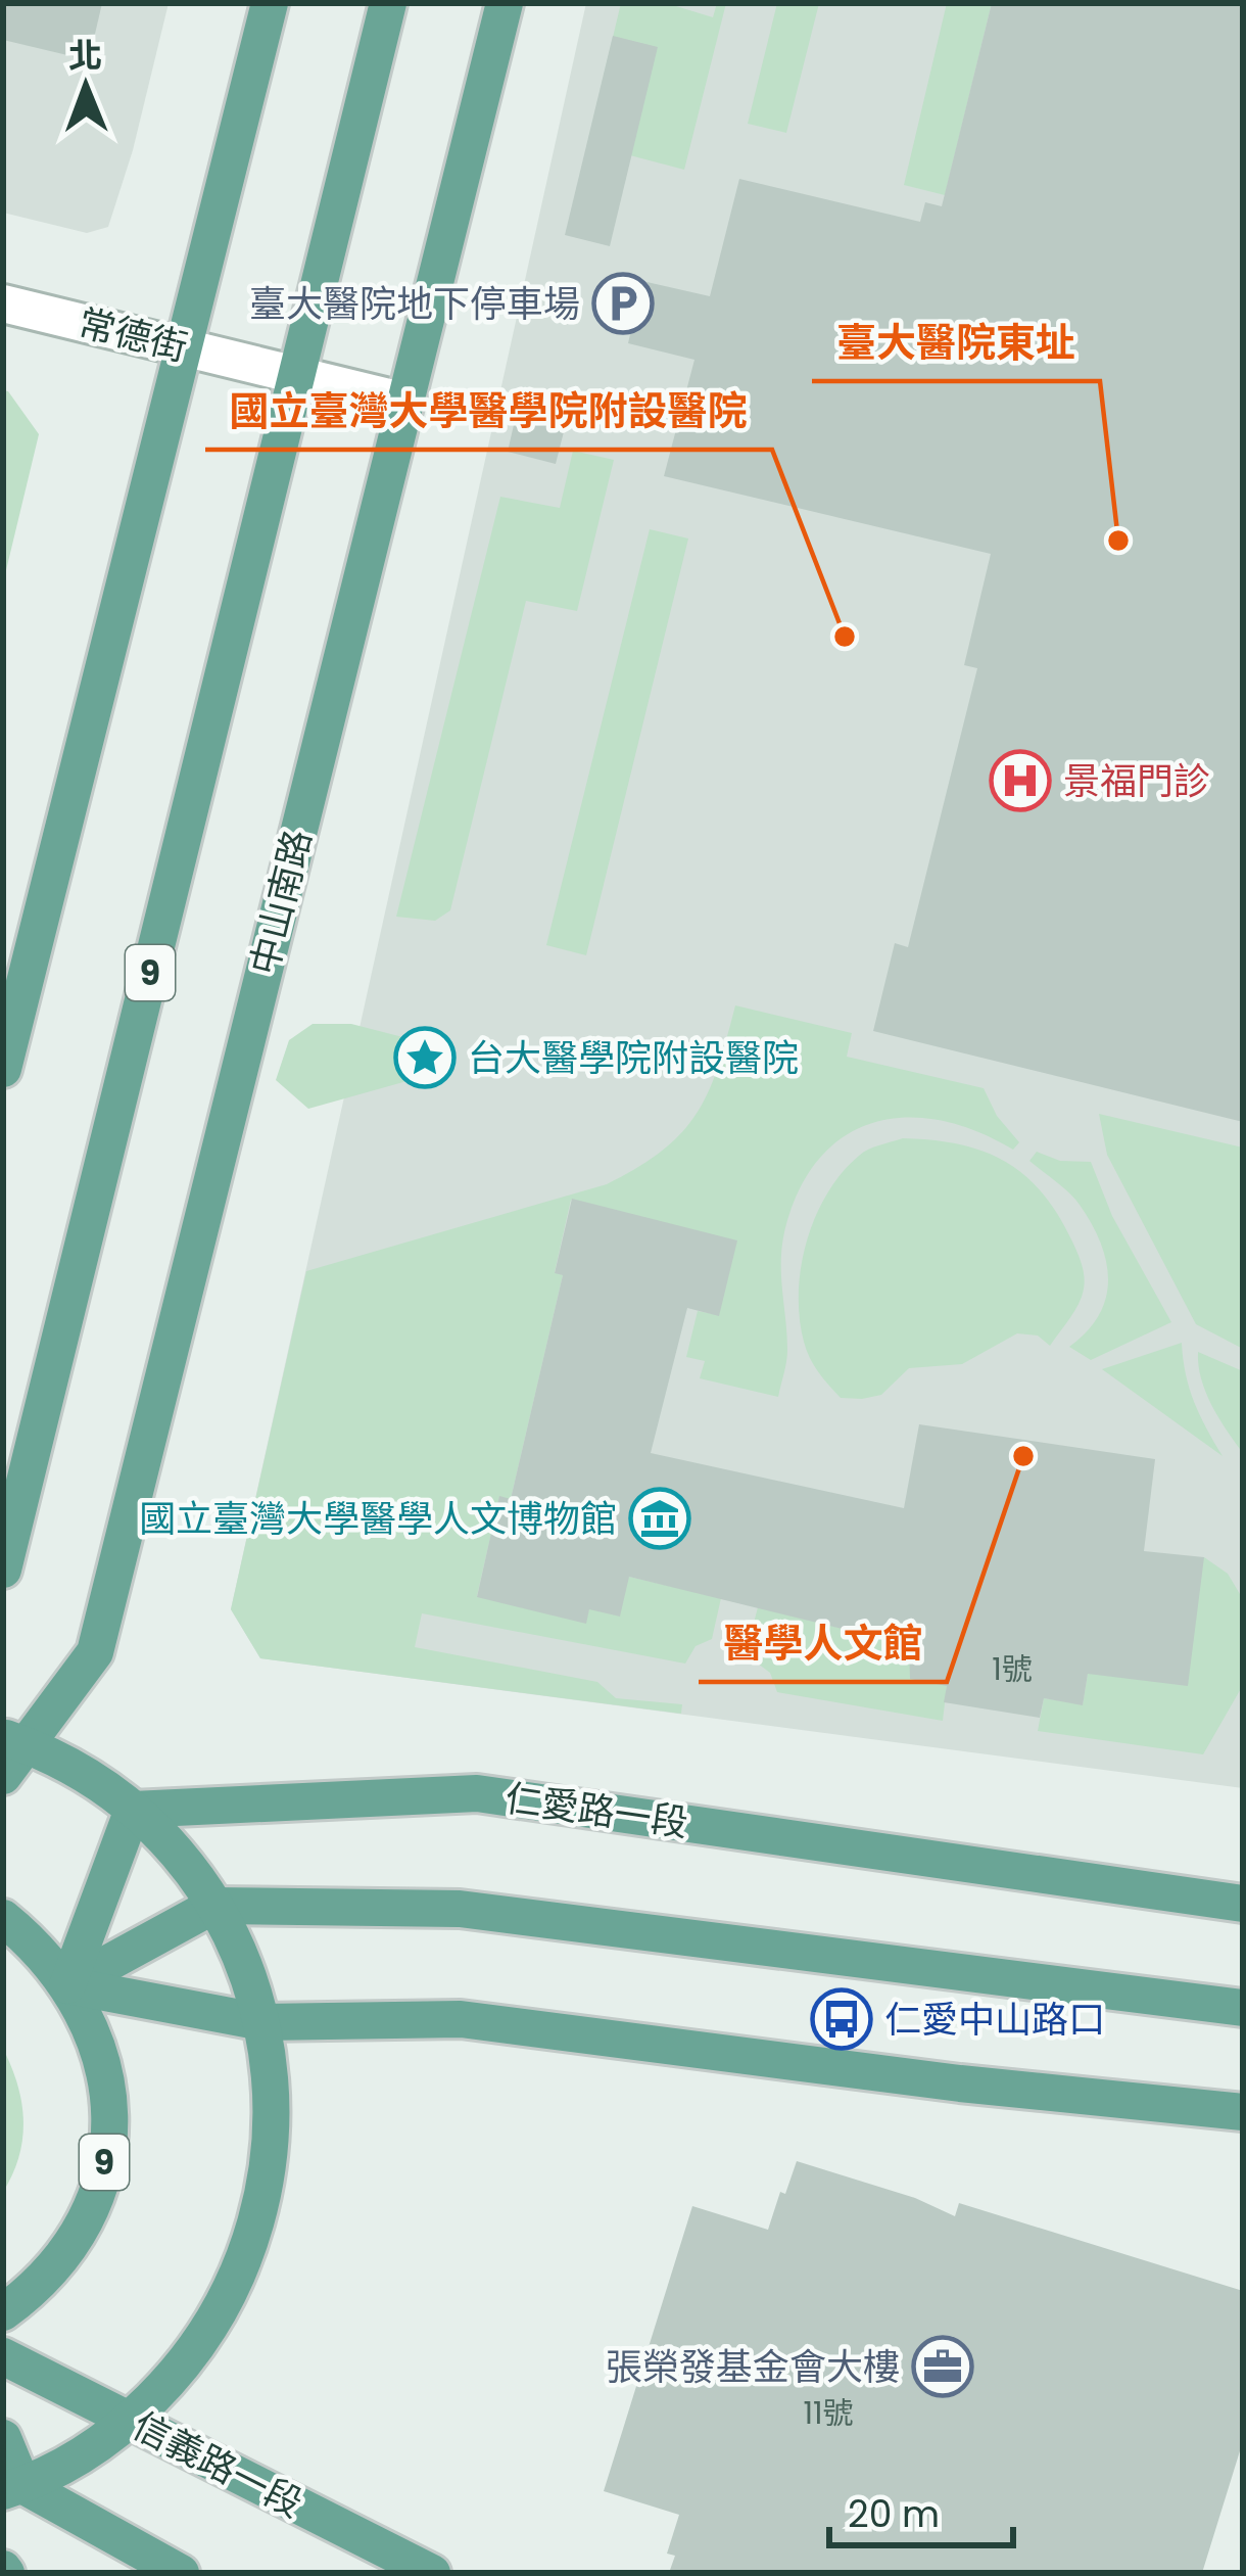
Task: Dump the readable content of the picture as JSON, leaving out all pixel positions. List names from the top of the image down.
{
  "streets": {
    "main road": [
      "中山南路",
      "9",
      "仁愛路一段",
      "信義路一段"
    ],
    "street": ["常德街"]
  },
  "crossings": [
    ["常德街", "中山南路"],
    ["常德街", "9"]
  ],
  "places": {
    "parking": ["臺大醫院地下停車場"],
    "other": ["臺大醫院東址", "國立臺灣大學醫學院附設醫院", "醫學人文館"],
    "hospital": ["景福門診"],
    "place": ["台大醫學院附設醫院"],
    "museum": ["國立臺灣大學醫學人文博物館"],
    "bus stop": ["仁愛中山路口"],
    "office": ["張榮發基金會大樓"]
  },
  "house_numbers": ["1號", "11號"],
  "scale_bar": "20 m",
  "north": "top"
}
